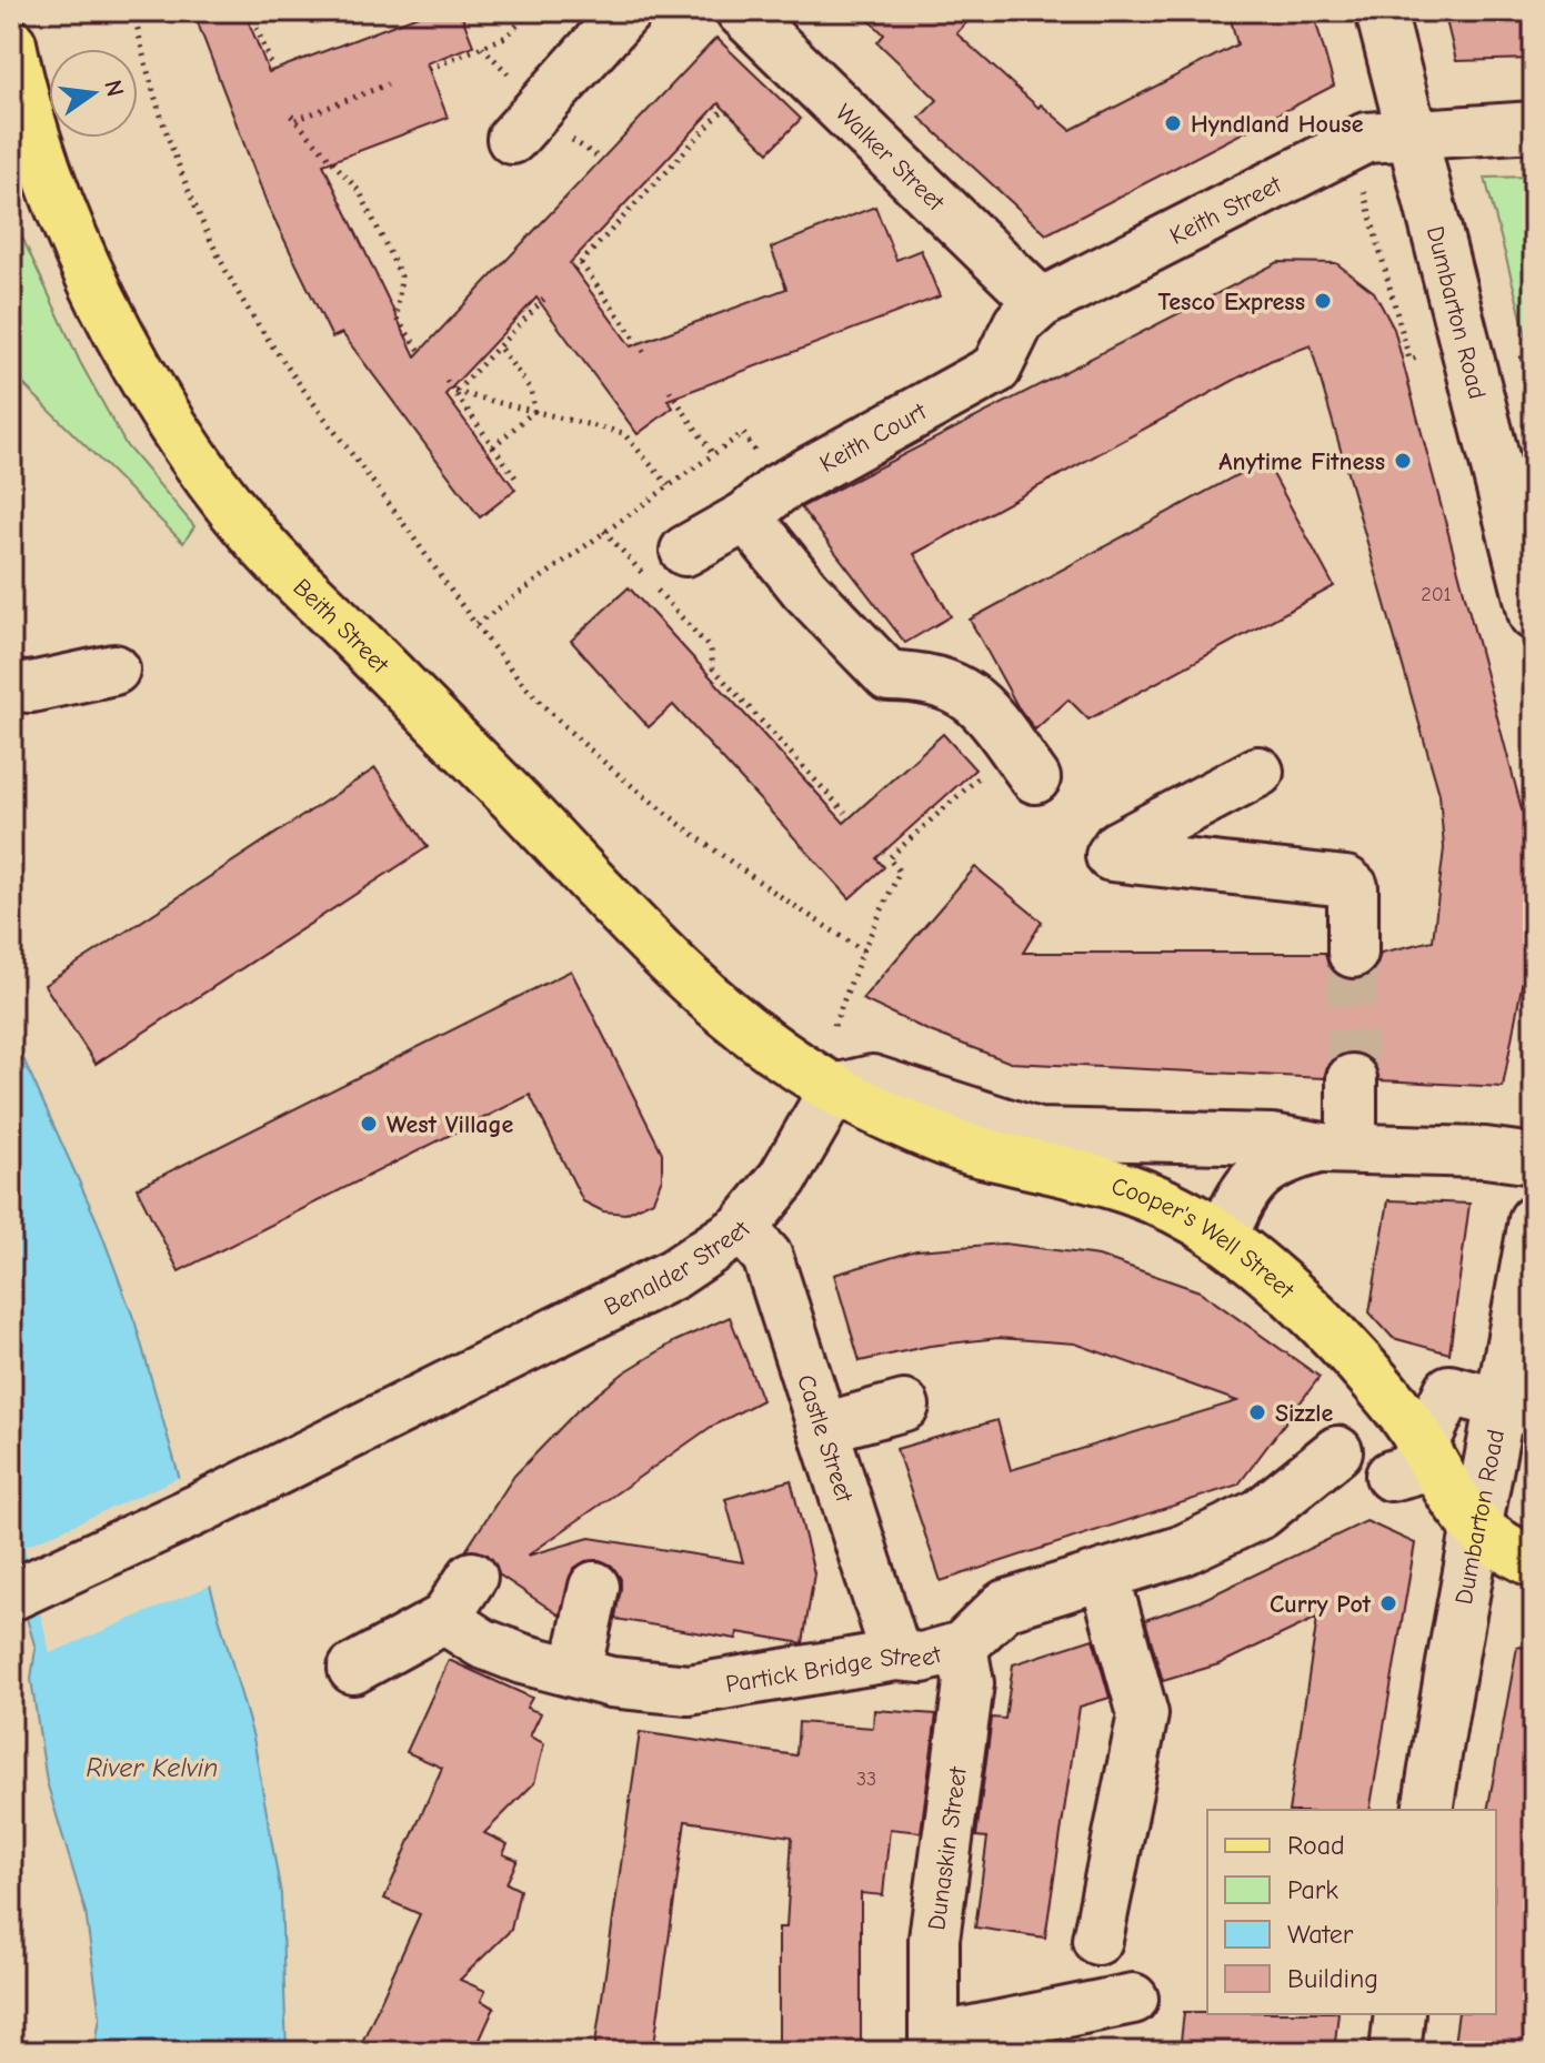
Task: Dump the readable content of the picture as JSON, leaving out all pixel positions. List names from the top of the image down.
{
  "streets": {
    "main road": ["Beith Street", "Cooper's Well Street"],
    "street": [
      "Walker Street",
      "Keith Street",
      "Dumbarton Road",
      "Keith Court",
      "Benalder Street",
      "Castle Street",
      "Partick Bridge Street",
      "Dunaskin Street"
    ]
  },
  "crossings": [
    ["Walker Street", "Keith Street"],
    ["Walker Street", "Keith Court"],
    ["Keith Street", "Dumbarton Road"],
    ["Keith Street", "Keith Court"],
    ["Dumbarton Road", "Cooper's Well Street"],
    ["Beith Street", "Cooper's Well Street"],
    ["Beith Street", "Benalder Street"],
    ["Cooper's Well Street", "Benalder Street"],
    ["Benalder Street", "Castle Street"],
    ["Castle Street", "Partick Bridge Street"],
    ["Partick Bridge Street", "Dunaskin Street"]
  ],
  "water": ["River Kelvin"],
  "places": [
    "Hyndland House",
    "Tesco Express",
    "Anytime Fitness",
    "West Village",
    "Sizzle",
    "Curry Pot"
  ],
  "house_numbers": ["201", "33"],
  "legend": [
    "Road",
    "Park",
    "Water",
    "Building"
  ],
  "north": "right"
}
